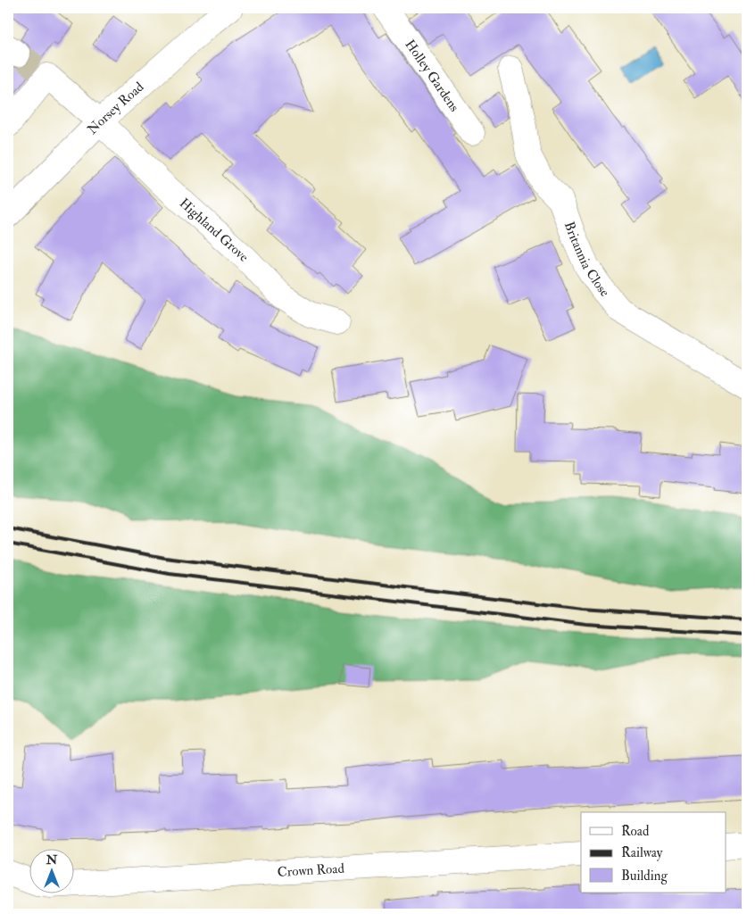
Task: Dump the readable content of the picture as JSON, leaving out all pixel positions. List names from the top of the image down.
{
  "streets": {
    "street": [
      "Holley Gardens",
      "Norsey Road",
      "Highland Grove",
      "Britannia Close",
      "Crown Road"
    ]
  },
  "crossings": [
    ["Norsey Road", "Highland Grove"]
  ],
  "legend": ["Road", "Railway", "Building"],
  "north": "top"
}
